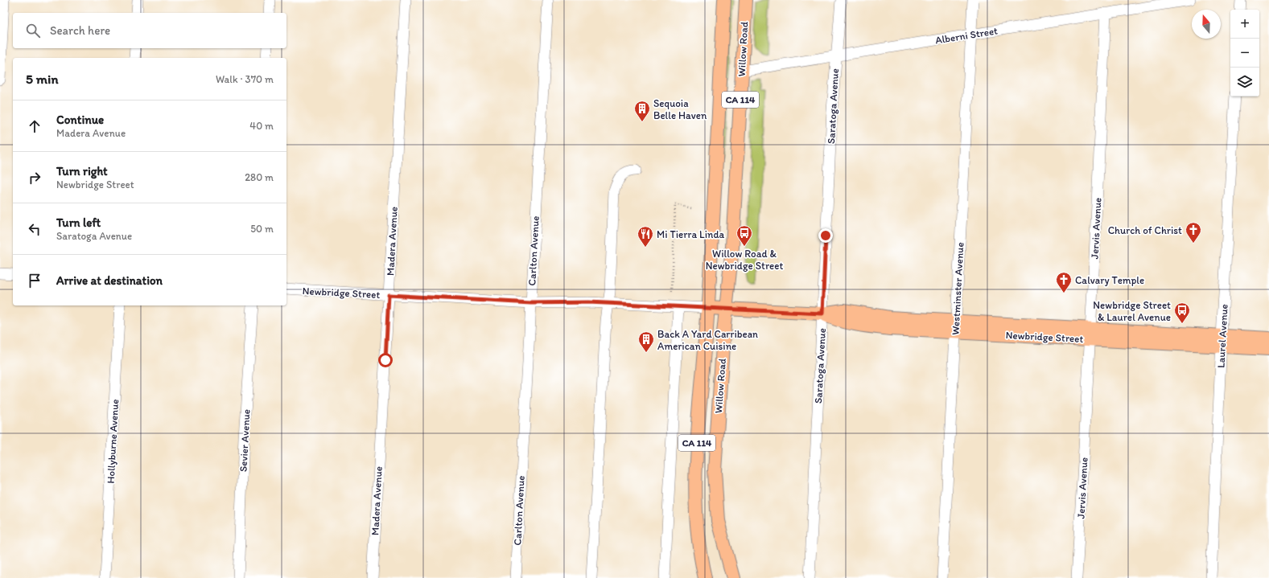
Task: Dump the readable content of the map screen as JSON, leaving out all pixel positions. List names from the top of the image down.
{
  "streets": {
    "main road": ["Willow Road", "CA 114", "Newbridge Street"],
    "street": [
      "Alberni Street",
      "Saratoga Avenue",
      "Jervis Avenue",
      "Madera Avenue",
      "Carlton Avenue",
      "Westminster Avenue",
      "Laurel Avenue",
      "Sevier Avenue",
      "Hollyburne Avenue"
    ]
  },
  "crossings": [
    ["Alberni Street", "Willow Road"],
    ["Alberni Street", "Saratoga Avenue"],
    ["Alberni Street", "Jervis Avenue"],
    ["Alberni Street", "Westminster Avenue"],
    ["Willow Road", "Newbridge Street"],
    ["Saratoga Avenue", "Newbridge Street"],
    ["Jervis Avenue", "Newbridge Street"],
    ["Madera Avenue", "Newbridge Street"],
    ["Carlton Avenue", "Newbridge Street"],
    ["Westminster Avenue", "Newbridge Street"],
    ["Newbridge Street", "Laurel Avenue"]
  ],
  "places": {
    "building": ["Sequoia Belle Haven", "Back A Yard Carribean American Cuisine"],
    "church": ["Church of Christ", "Calvary Temple"],
    "bus stop": ["Willow Road & Newbridge Street", "Newbridge Street & Laurel Avenue"],
    "restaurant": ["Mi Tierra Linda"]
  },
  "north": "top",
  "page": {
    "map_buttons": ["+", "−"],
    "search": "Search here",
    "heading": ["5 min", "Walk · 370 m"],
    "list": [
      ["Continue", "Madera Avenue", "40 m"],
      ["Turn right", "Newbridge Street", "280 m"],
      ["Turn left", "Saratoga Avenue", "50 m"],
      "Arrive at destination"
    ]
  }
}
